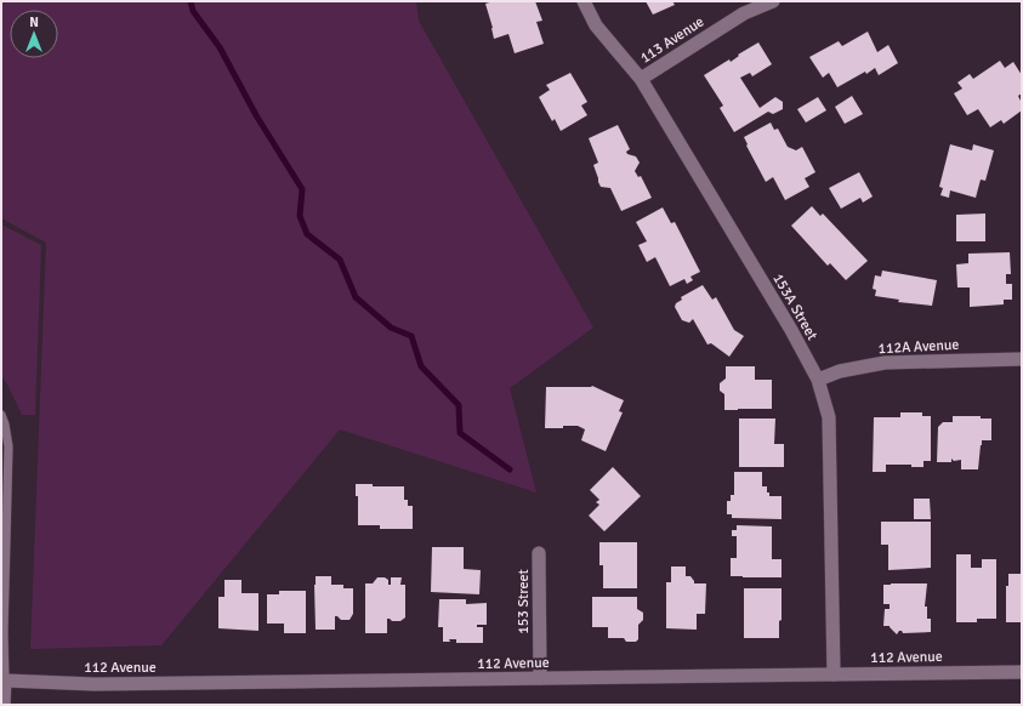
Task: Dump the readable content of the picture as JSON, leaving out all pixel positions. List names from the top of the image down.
{
  "streets": {
    "street": [
      "113 Avenue",
      "153A Street",
      "112A Avenue",
      "153 Street",
      "112 Avenue"
    ]
  },
  "crossings": [
    ["113 Avenue", "153A Street"],
    ["153A Street", "112A Avenue"],
    ["153A Street", "112 Avenue"],
    ["153 Street", "112 Avenue"]
  ],
  "north": "top"
}
